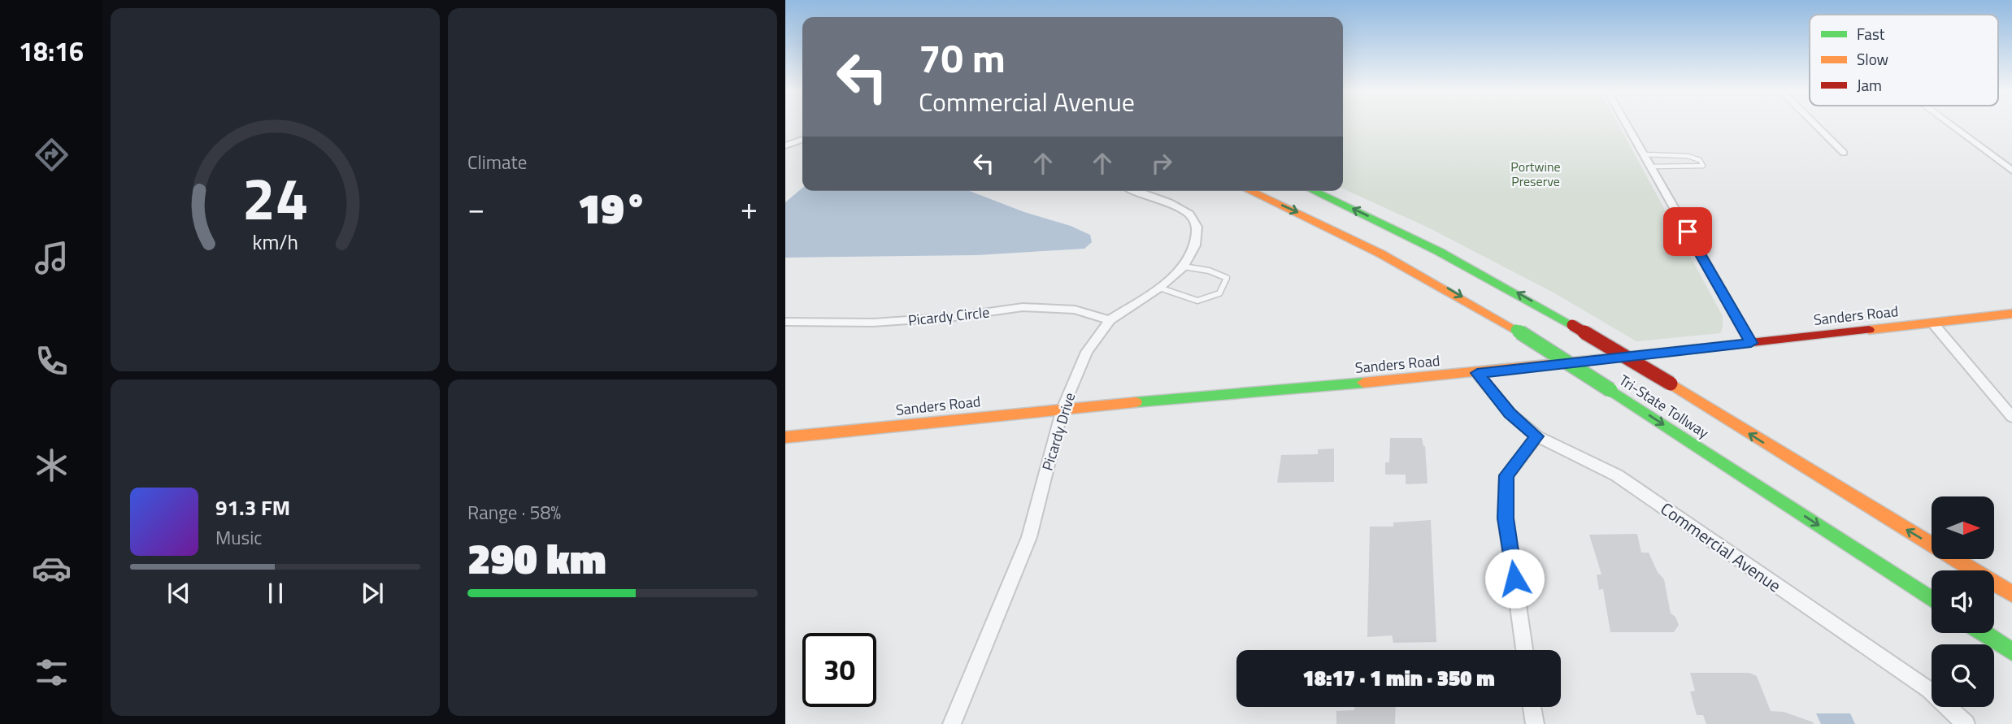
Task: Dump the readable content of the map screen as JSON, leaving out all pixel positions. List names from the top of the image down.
{
  "streets": {
    "main road": ["Sanders Road", "Tri-State Tollway"],
    "street": ["Picardy Circle", "Picardy Drive", "Commercial Avenue"]
  },
  "crossings": [
    ["Sanders Road", "Picardy Drive"],
    ["Sanders Road", "Commercial Avenue"],
    ["Picardy Circle", "Picardy Drive"]
  ],
  "parks": ["Portwine Preserve"],
  "legend": ["Fast", "Slow", "Jam"],
  "north": "right",
  "page": {
    "tabs": "18:16",
    "tile": [
      "Climate",
      ["Range · 58%", "290 km"]
    ],
    "turn": ["70 m", "Commercial Avenue"],
    "heat": ["−", "19°", "+"],
    "song": ["91.3 FM", "Music"],
    "limit": "30",
    "trip": "18:17 · 1 min · 350 m",
    "gauge": ["24", "km/h"]
  }
}
